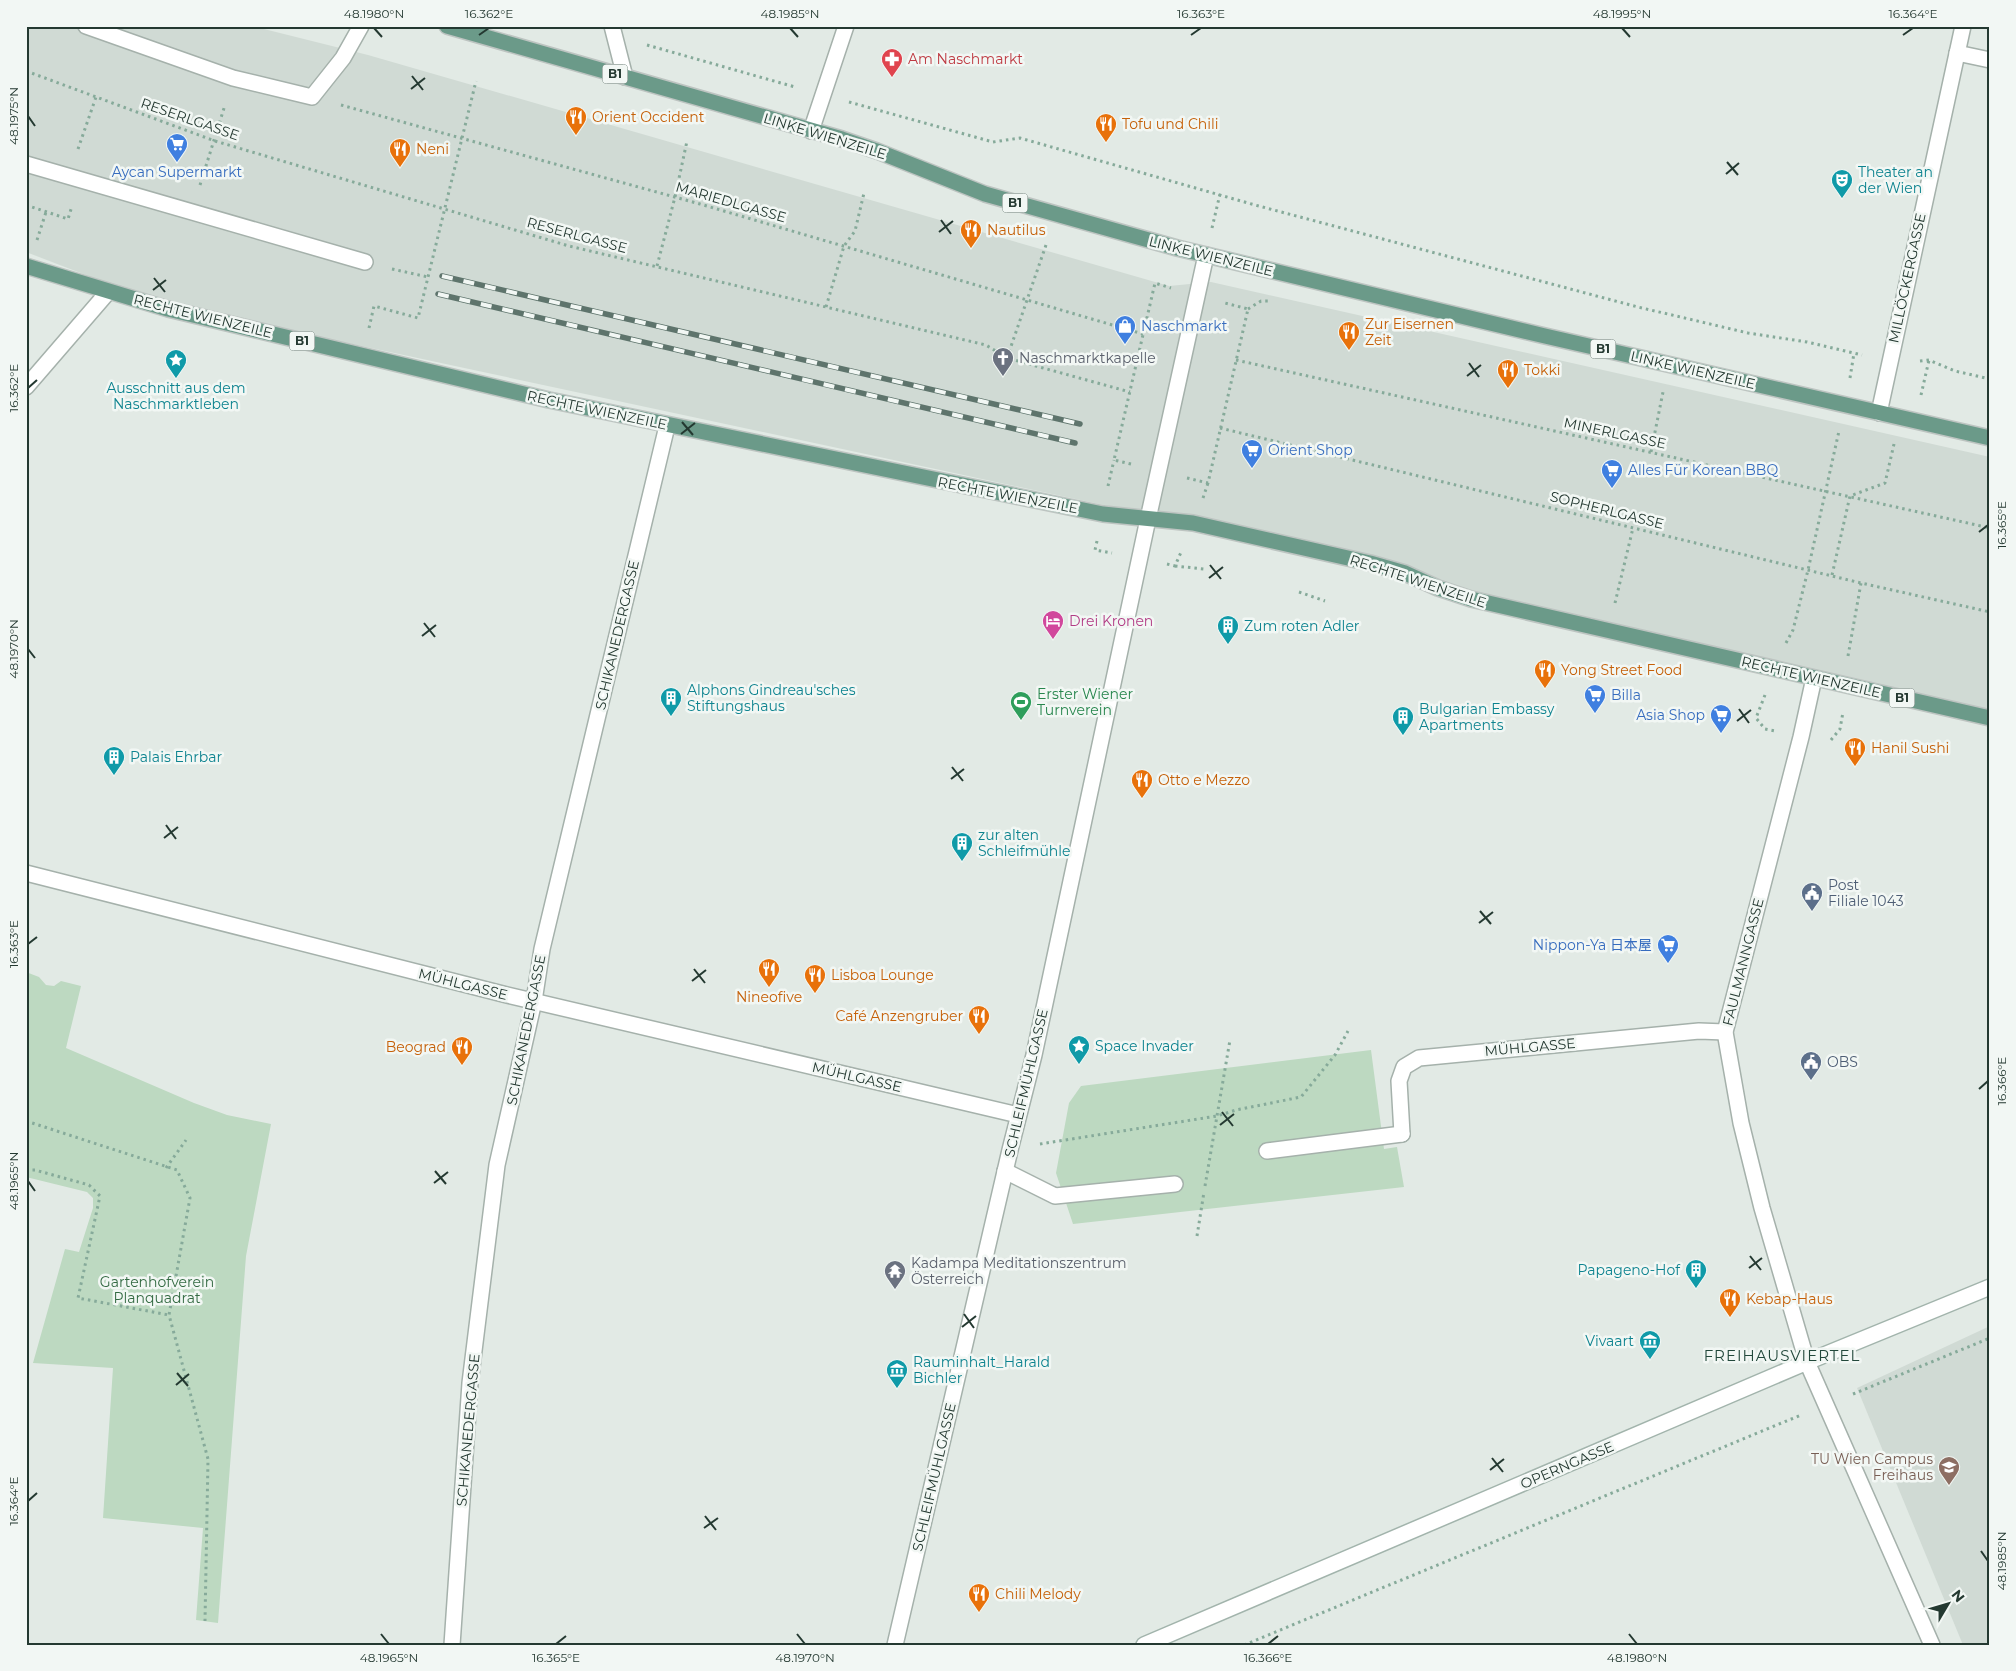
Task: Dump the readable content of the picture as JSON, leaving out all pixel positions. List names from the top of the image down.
{
  "streets": {
    "main road": ["B1", "LINKE WIENZEILE", "RECHTE WIENZEILE"],
    "street": [
      "MILLÖCKERGASSE",
      "SCHIKANEDERGASSE",
      "FAULMANNGASSE",
      "MÜHLGASSE",
      "SCHLEIFMÜHLGASSE",
      "OPERNGASSE"
    ],
    "path": [
      "RESERLGASSE",
      "MARIEDLGASSE",
      "MINERLGASSE",
      "SOPHERLGASSE"
    ]
  },
  "crossings": [
    ["LINKE WIENZEILE", "MILLÖCKERGASSE"],
    ["LINKE WIENZEILE", "SCHLEIFMÜHLGASSE"],
    ["RECHTE WIENZEILE", "SCHIKANEDERGASSE"],
    ["RECHTE WIENZEILE", "FAULMANNGASSE"],
    ["RECHTE WIENZEILE", "SCHLEIFMÜHLGASSE"],
    ["SCHIKANEDERGASSE", "MÜHLGASSE"],
    ["FAULMANNGASSE", "MÜHLGASSE"],
    ["FAULMANNGASSE", "OPERNGASSE"],
    ["MÜHLGASSE", "SCHLEIFMÜHLGASSE"]
  ],
  "districts": ["FREIHAUSVIERTEL"],
  "parks": ["Gartenhofverein Planquadrat"],
  "places": {
    "pharmacy": ["Am Naschmarkt"],
    "restaurant": [
      "Orient Occident",
      "Tofu und Chili",
      "Neni",
      "Nautilus",
      "Zur Eisernen Zeit",
      "Tokki",
      "Yong Street Food",
      "Hanil Sushi",
      "Otto e Mezzo",
      "Nineofive",
      "Lisboa Lounge",
      "Café Anzengruber",
      "Beograd",
      "Kebap-Haus",
      "Chili Melody"
    ],
    "supermarket": [
      "Aycan Supermarkt",
      "Orient Shop",
      "Alles Für Korean BBQ",
      "Billa",
      "Asia Shop",
      "Nippon-Ya 日本屋"
    ],
    "theatre": ["Theater an der Wien"],
    "shop": ["Naschmarkt"],
    "church": ["Naschmarktkapelle"],
    "place": ["Ausschnitt aus dem Naschmarktleben", "Space Invader"],
    "hotel": ["Drei Kronen"],
    "building": [
      "Zum roten Adler",
      "Alphons Gindreau'sches Stiftungshaus",
      "Bulgarian Embassy Apartments",
      "Palais Ehrbar",
      "zur alten Schleifmühle",
      "Papageno-Hof"
    ],
    "sports": ["Erster Wiener Turnverein"],
    "public building": ["Post Filiale 1043", "OBS"],
    "temple": ["Kadampa Meditationszentrum Österreich"],
    "museum": ["Vivaart", "Rauminhalt_Harald Bichler"],
    "school or university": ["TU Wien Campus Freihaus"]
  },
  "north": "top right",
  "coordinates": [
    "48.1980°N",
    "16.362°E",
    "48.1985°N",
    "16.363°E",
    "48.1995°N",
    "16.364°E",
    "48.1975°N",
    "16.365°E",
    "48.1970°N",
    "16.366°E",
    "48.1965°N"
  ]
}
